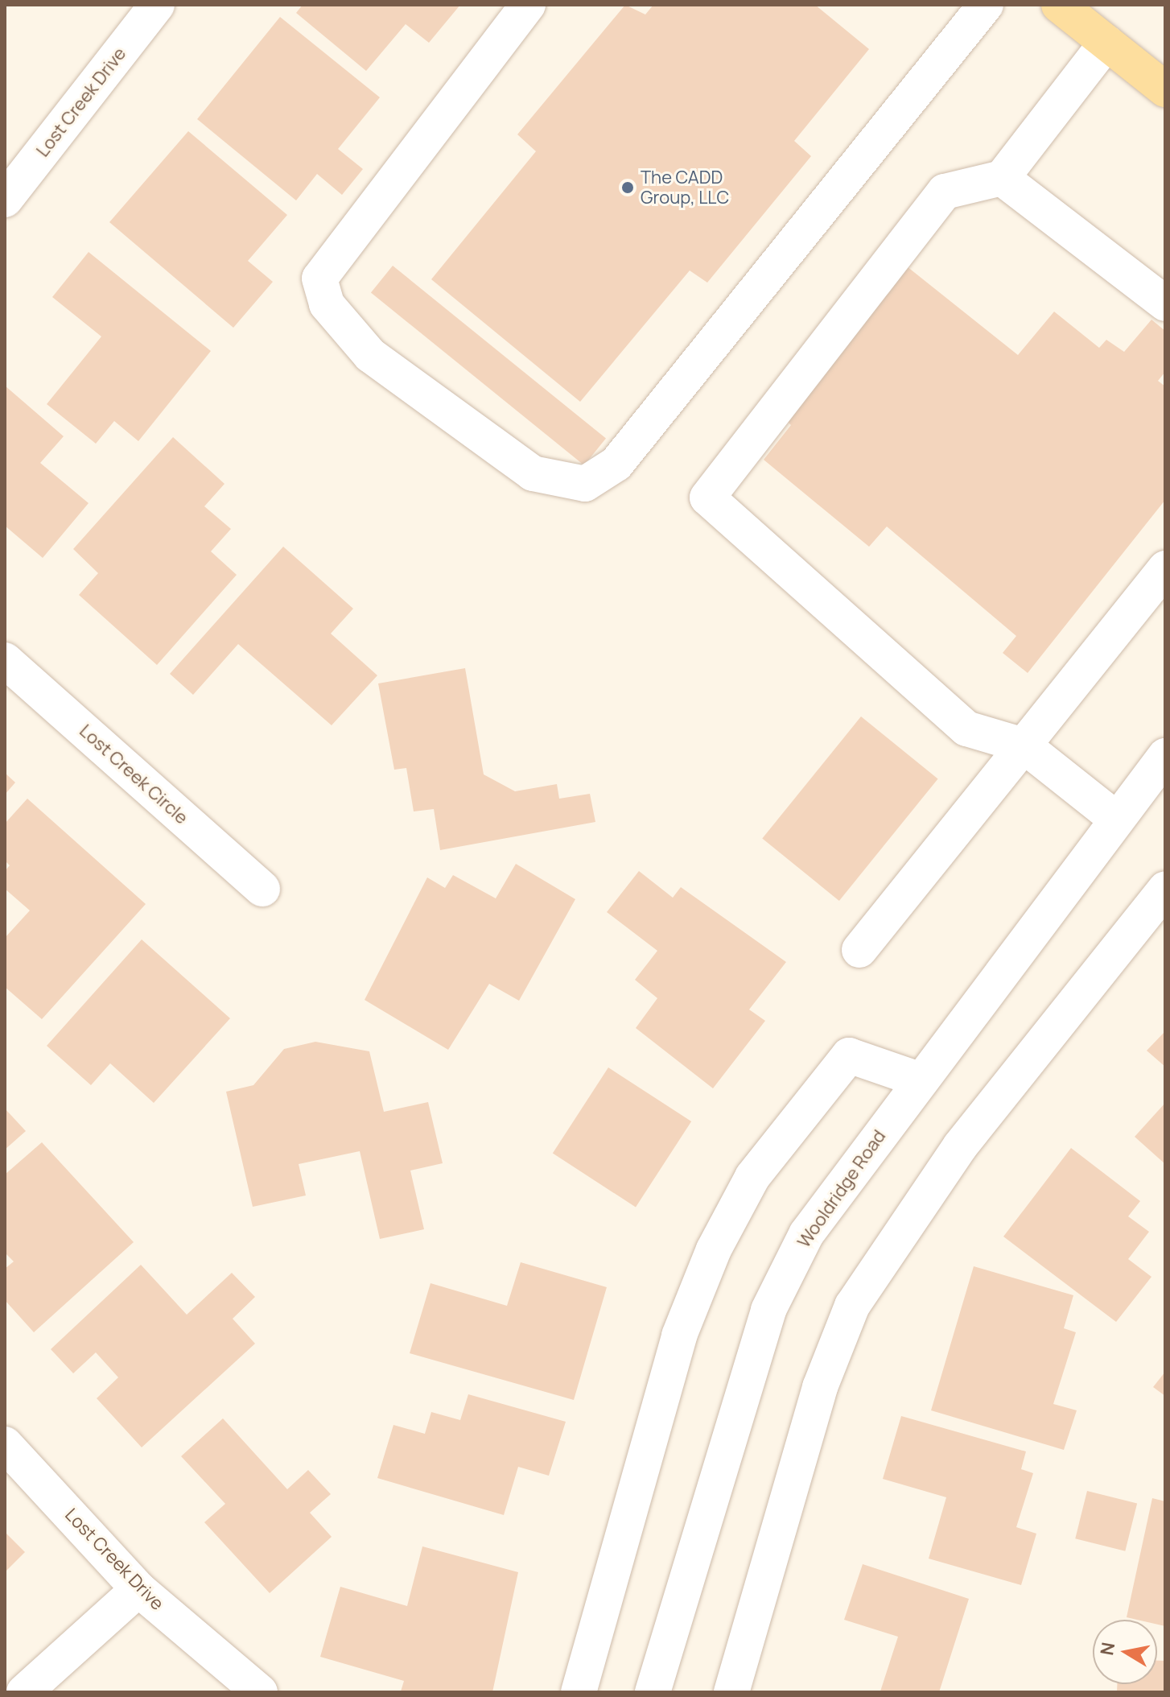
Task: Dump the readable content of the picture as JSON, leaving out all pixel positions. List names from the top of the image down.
{
  "streets": {
    "street": ["Lost Creek Drive", "Lost Creek Circle", "Wooldridge Road"]
  },
  "places": ["The CADD Group, LLC"],
  "north": "left"
}
